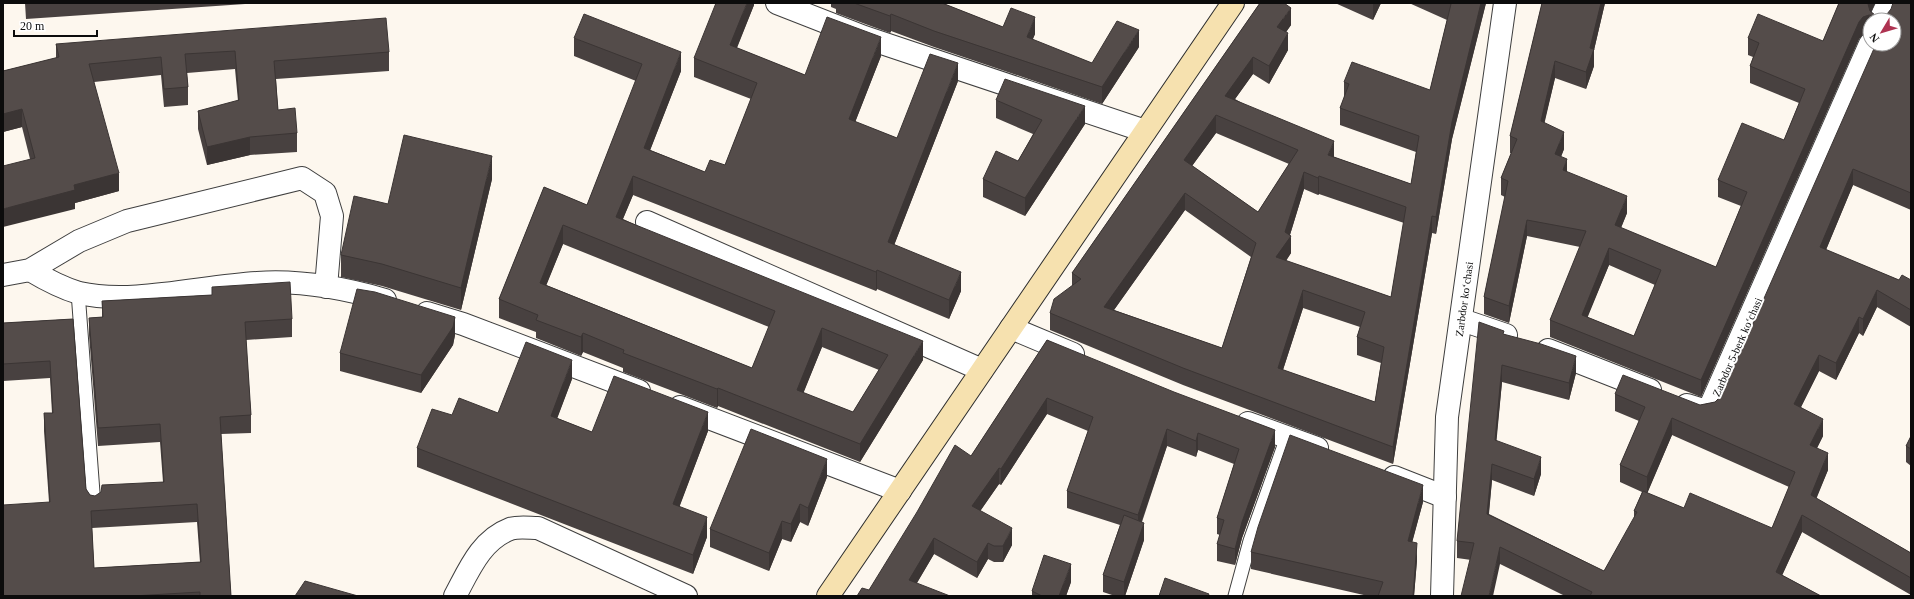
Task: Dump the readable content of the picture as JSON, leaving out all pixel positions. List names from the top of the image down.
{
  "streets": {
    "street": ["Zarbdor koʻchasi", "Zarbdor 5-berk koʻchasi"]
  },
  "crossings": [
    ["Zarbdor koʻchasi", "Zarbdor 5-berk koʻchasi"]
  ],
  "scale_bar": "20 m",
  "north": "bottom left"
}
